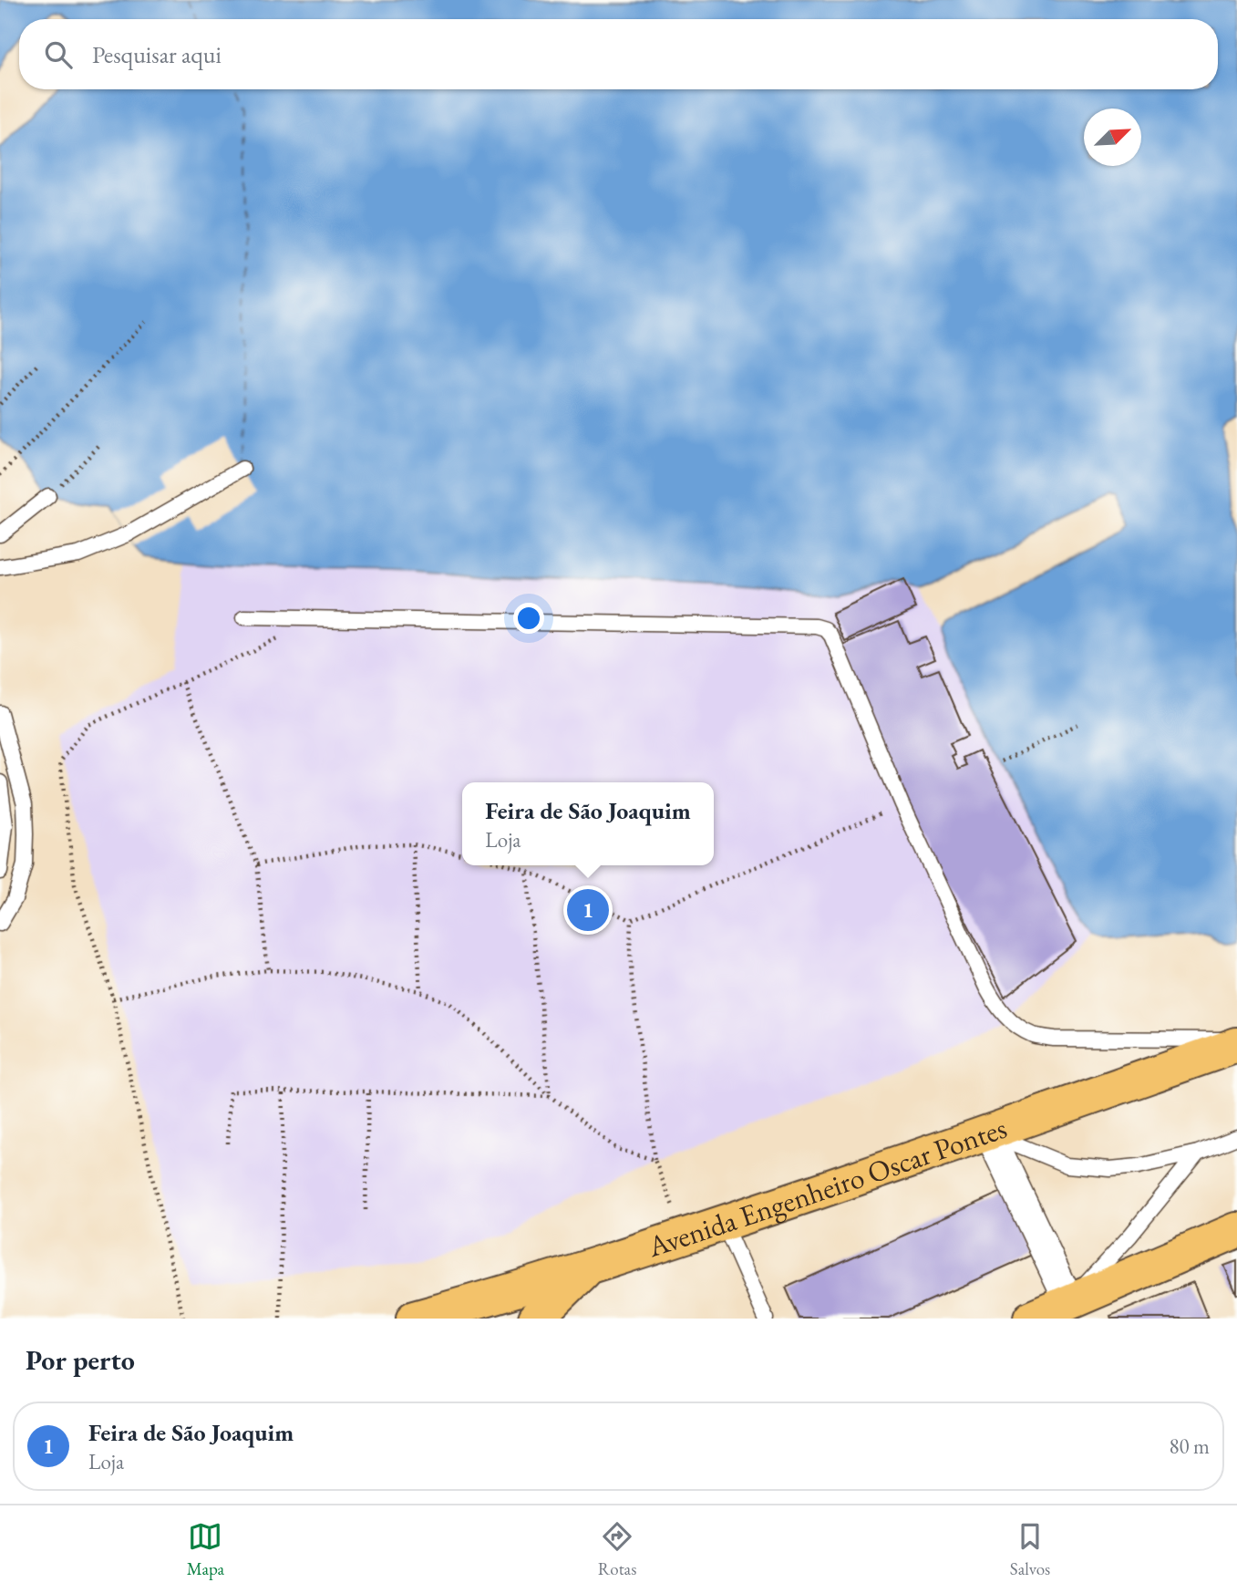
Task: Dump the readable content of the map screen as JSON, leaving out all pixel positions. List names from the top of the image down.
{
  "streets": {
    "main road": ["Avenida Engenheiro Oscar Pontes"]
  },
  "north": "top right",
  "page": {
    "search": "Pesquisar aqui",
    "popup": ["Feira de São Joaquim", "Loja"],
    "pins": "1",
    "heading": "Por perto",
    "list": [
      {
        "mark": "1",
        "name": "Feira de São Joaquim",
        "note": "Loja",
        "value": "80 m"
      }
    ],
    "nav": ["Mapa", "Rotas", "Salvos"]
  }
}
